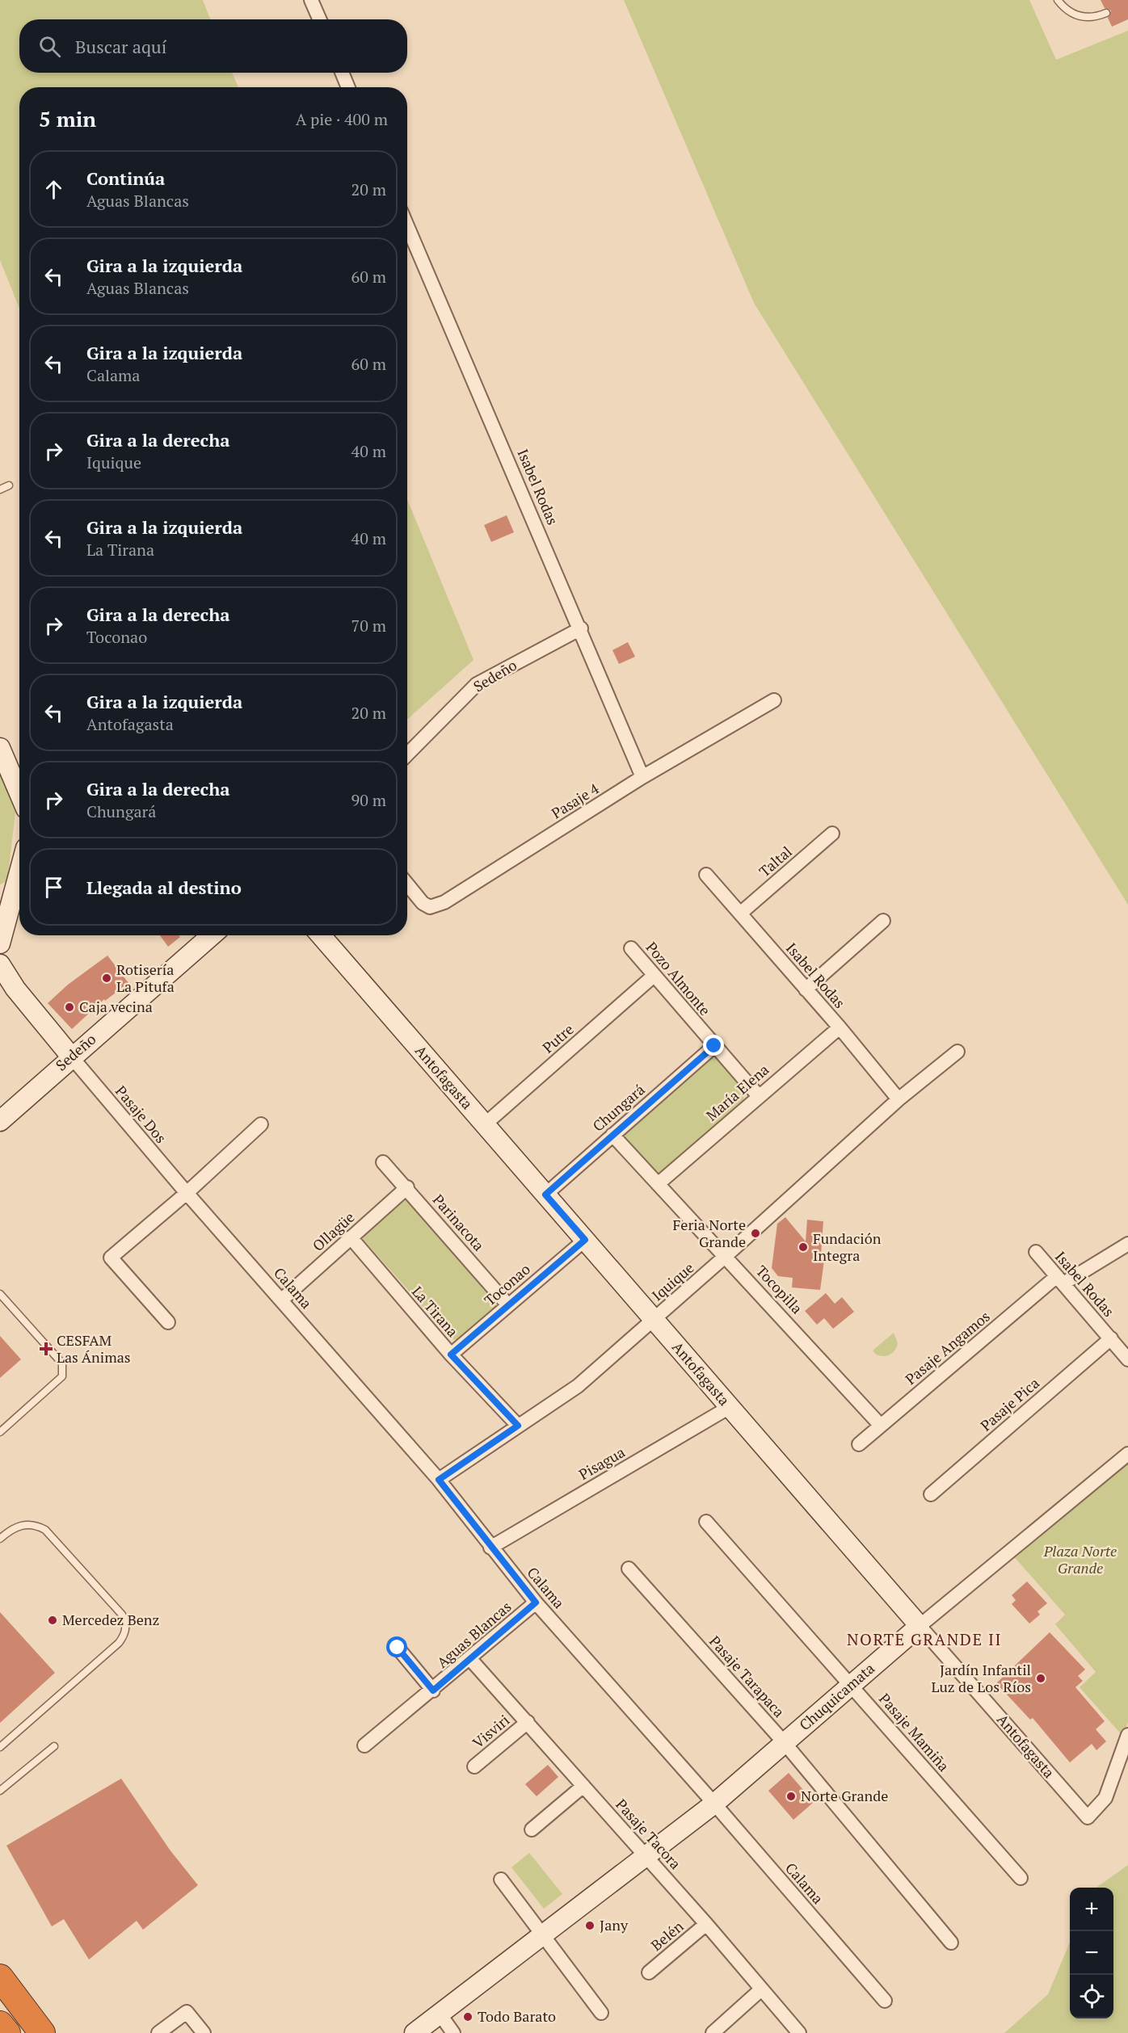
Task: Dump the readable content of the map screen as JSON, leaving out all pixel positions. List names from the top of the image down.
{
  "streets": {
    "street": [
      "Isabel Rodas",
      "Sedeño",
      "Pasaje 4",
      "Taltal",
      "Pozo Almonte",
      "Putre",
      "Antofagasta",
      "María Elena",
      "Chungará",
      "Pasaje Dos",
      "Parinacota",
      "Ollagüe",
      "Iquique",
      "Toconao",
      "Calama",
      "Tocopilla",
      "La Tirana",
      "Pasaje Angamos",
      "Pasaje Pica",
      "Pisagua",
      "Aguas Blancas",
      "Pasaje Tarapaca",
      "Chuquicamata",
      "Visviri",
      "Pasaje Mamiña",
      "Pasaje Tacora",
      "Belén"
    ]
  },
  "crossings": [
    ["Isabel Rodas", "Sedeño"],
    ["Isabel Rodas", "Pasaje 4"],
    ["Isabel Rodas", "Taltal"],
    ["Isabel Rodas", "María Elena"],
    ["Isabel Rodas", "Iquique"],
    ["Isabel Rodas", "Pasaje Angamos"],
    ["Isabel Rodas", "Pasaje Pica"],
    ["Sedeño", "Pasaje Dos"],
    ["Pozo Almonte", "Putre"],
    ["Pozo Almonte", "María Elena"],
    ["Pozo Almonte", "Chungará"],
    ["Putre", "Antofagasta"],
    ["Antofagasta", "Chungará"],
    ["Antofagasta", "Iquique"],
    ["Antofagasta", "Toconao"],
    ["Antofagasta", "Pisagua"],
    ["Antofagasta", "Chuquicamata"],
    ["María Elena", "Tocopilla"],
    ["Chungará", "Tocopilla"],
    ["Pasaje Dos", "Calama"],
    ["Parinacota", "Ollagüe"],
    ["Parinacota", "Toconao"],
    ["Ollagüe", "Calama"],
    ["Ollagüe", "La Tirana"],
    ["Iquique", "Calama"],
    ["Iquique", "Tocopilla"],
    ["Iquique", "La Tirana"],
    ["Toconao", "La Tirana"],
    ["Calama", "Pisagua"],
    ["Calama", "Aguas Blancas"],
    ["Calama", "Chuquicamata"],
    ["Tocopilla", "Pasaje Angamos"],
    ["Aguas Blancas", "Pasaje Tacora"],
    ["Pasaje Tarapaca", "Chuquicamata"],
    ["Chuquicamata", "Pasaje Mamiña"],
    ["Chuquicamata", "Pasaje Tacora"],
    ["Visviri", "Pasaje Tacora"],
    ["Pasaje Tacora", "Belén"]
  ],
  "districts": ["NORTE GRANDE II"],
  "parks": ["Plaza Norte Grande"],
  "places": {
    "other": [
      "Rotisería La Pitufa",
      "Caja vecina",
      "Feria Norte Grande",
      "Fundación Integra",
      "Mercedez Benz",
      "Jardín Infantil Luz de Los Ríos",
      "Norte Grande",
      "Jany",
      "Todo Barato"
    ],
    "health": ["CESFAM Las Ánimas"]
  },
  "page": {
    "search": "Buscar aquí",
    "heading": ["5 min", "A pie · 400 m"],
    "list": [
      ["Continúa", "Aguas Blancas", "20 m"],
      ["Gira a la izquierda", "Aguas Blancas", "60 m"],
      ["Gira a la izquierda", "Calama", "60 m"],
      ["Gira a la derecha", "Iquique", "40 m"],
      ["Gira a la izquierda", "La Tirana", "40 m"],
      ["Gira a la derecha", "Toconao", "70 m"],
      ["Gira a la izquierda", "Antofagasta", "20 m"],
      ["Gira a la derecha", "Chungará", "90 m"],
      "Llegada al destino"
    ],
    "map_buttons": ["+", "−"]
  }
}
